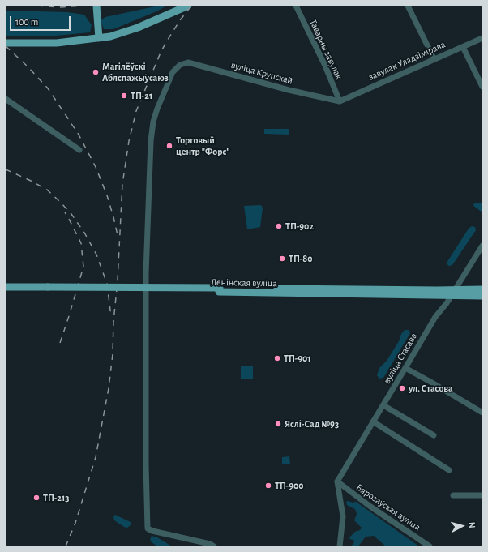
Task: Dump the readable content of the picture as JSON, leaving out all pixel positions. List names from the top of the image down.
{
  "streets": {
    "main road": ["Ленінская вуліца"],
    "street": [
      "Таварны завулак",
      "завулак Уладзімірава",
      "вуліца Крупскай",
      "вуліца Стасава",
      "Бярозаўская вуліца"
    ]
  },
  "crossings": [
    ["Таварны завулак", "завулак Уладзімірава"],
    ["Таварны завулак", "вуліца Крупскай"],
    ["завулак Уладзімірава", "вуліца Крупскай"],
    ["Ленінская вуліца", "вуліца Стасава"],
    ["вуліца Стасава", "Бярозаўская вуліца"]
  ],
  "places": [
    "Магілёўскі Аблспажыўсаюз",
    "ТП-21",
    "Торговый центр \"Форс\"",
    "ТП-902",
    "ТП-80",
    "ТП-901",
    "ул. Стасова",
    "Яслі-Сад №93",
    "ТП-900",
    "ТП-213"
  ],
  "scale_bar": "100 m",
  "north": "right"
}
